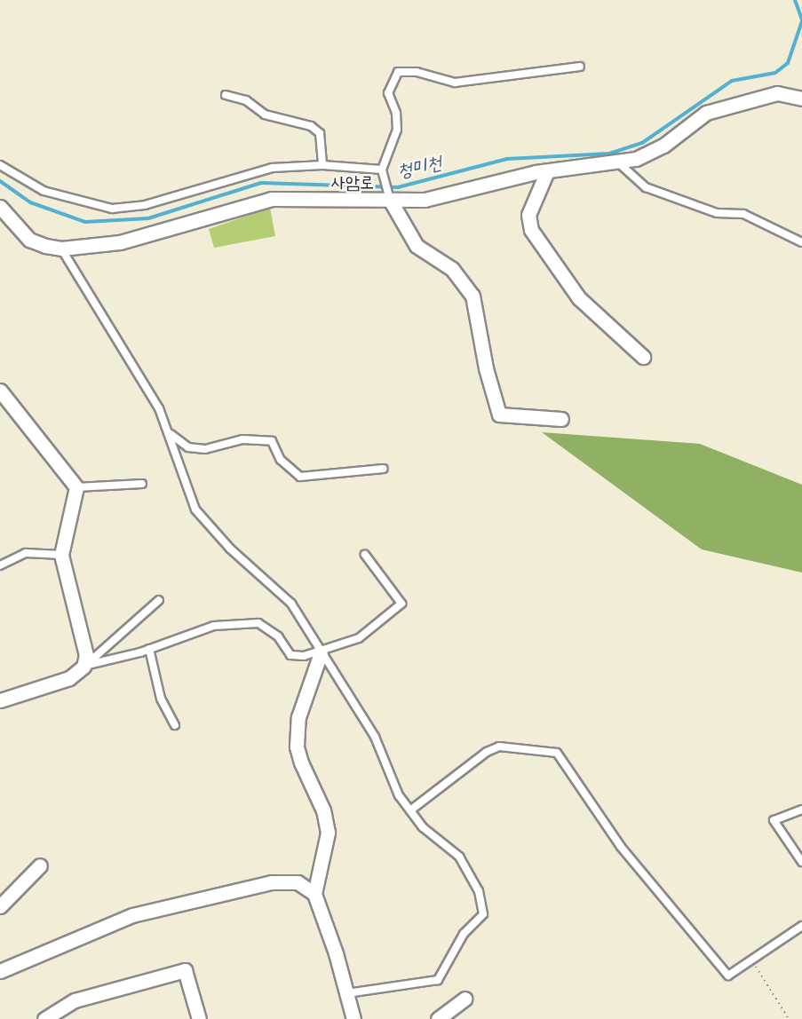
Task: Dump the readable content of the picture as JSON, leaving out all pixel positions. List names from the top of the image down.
{
  "streets": {
    "street": ["사암로"]
  },
  "water": ["청미천"]
}
